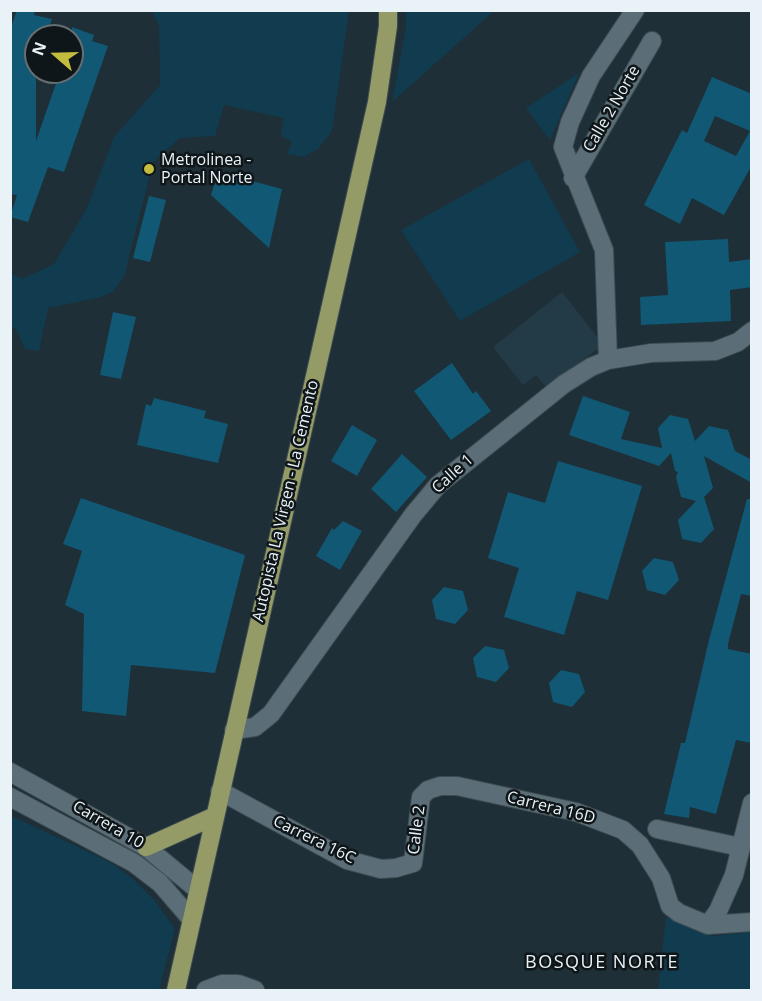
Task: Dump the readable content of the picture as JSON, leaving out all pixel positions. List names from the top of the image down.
{
  "streets": {
    "main road": ["Autopista La Virgen - La Cemento"],
    "street": [
      "Calle 2 Norte",
      "Calle 1",
      "Carrera 16D",
      "Carrera 10",
      "Calle 2",
      "Carrera 16C"
    ]
  },
  "crossings": [
    ["Calle 1", "Autopista La Virgen - La Cemento"],
    ["Autopista La Virgen - La Cemento", "Carrera 10"],
    ["Autopista La Virgen - La Cemento", "Carrera 16C"],
    ["Carrera 16D", "Calle 2"],
    ["Calle 2", "Carrera 16C"]
  ],
  "districts": ["BOSQUE NORTE"],
  "places": ["Metrolinea - Portal Norte"],
  "north": "left"
}
